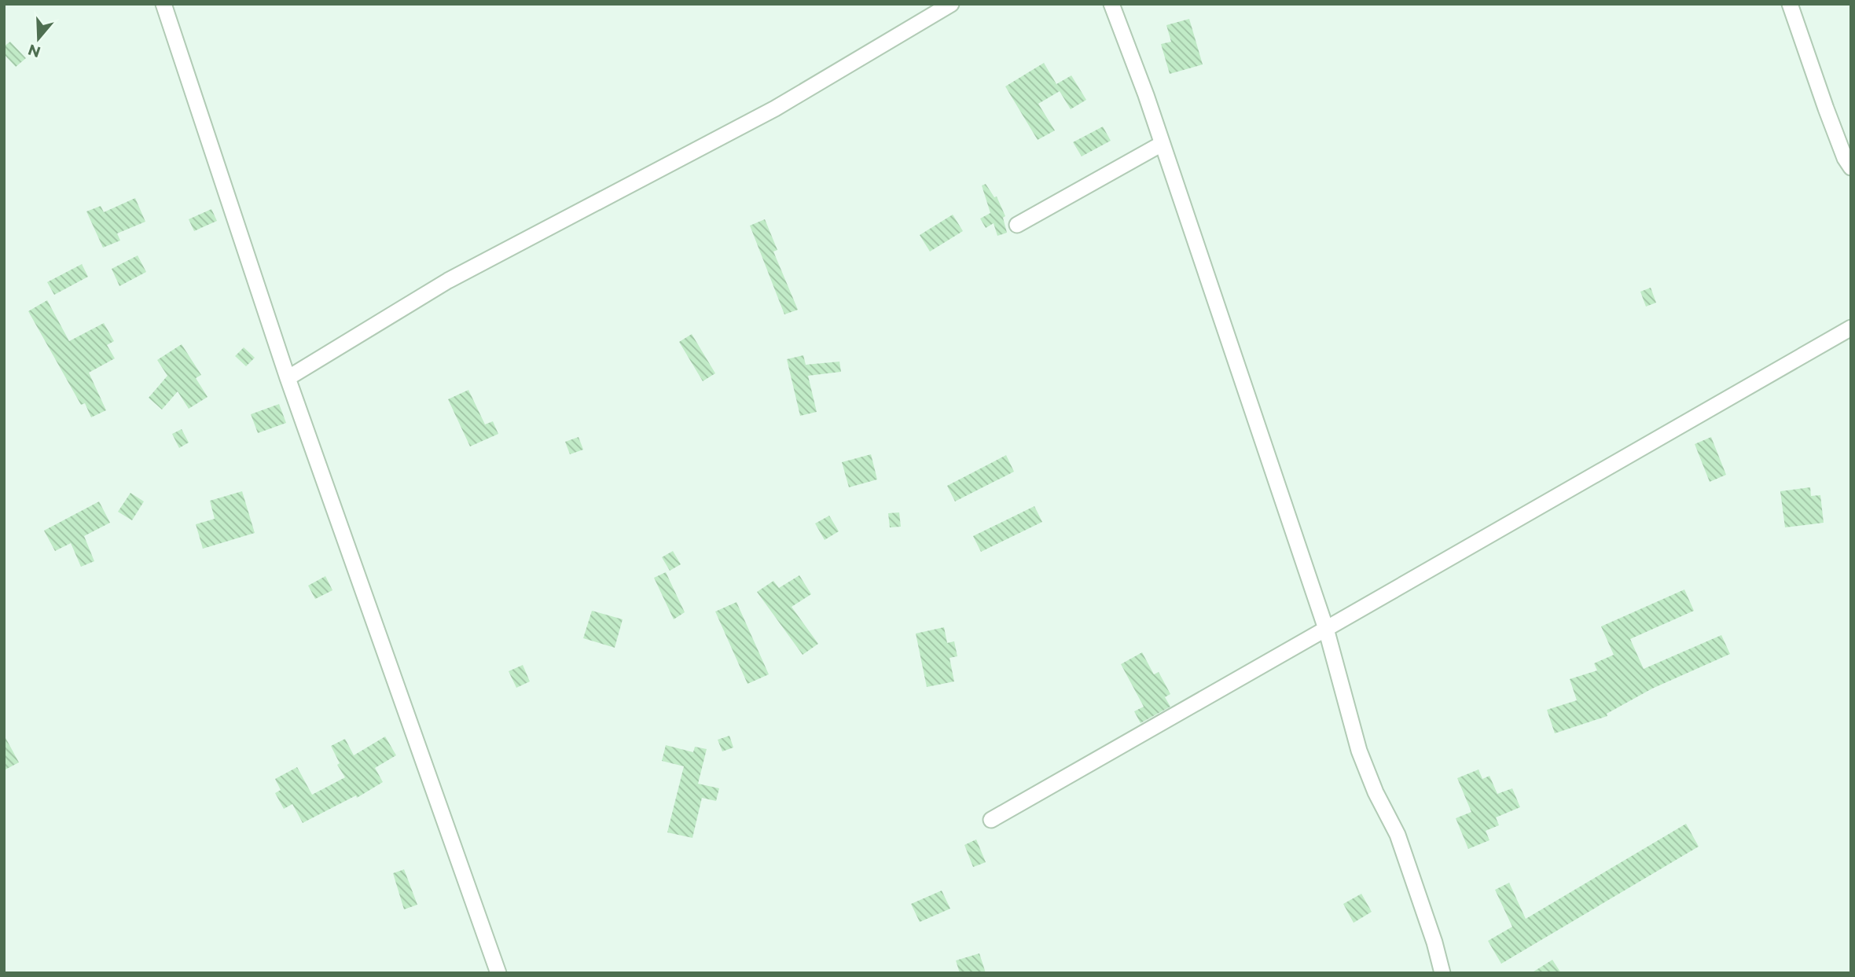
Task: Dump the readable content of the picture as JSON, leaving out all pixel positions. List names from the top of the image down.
{
  "north": "bottom"
}
